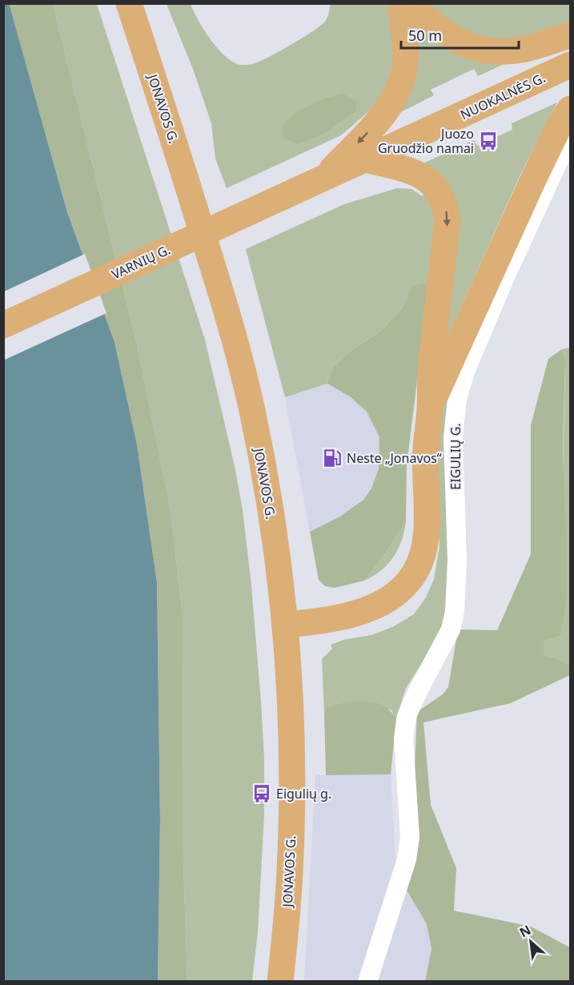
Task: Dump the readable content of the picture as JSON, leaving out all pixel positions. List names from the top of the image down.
{
  "streets": {
    "main road": ["NUOKALNĖS G.", "JONAVOS G.", "VARNIŲ G."],
    "street": ["EIGULIŲ G."]
  },
  "crossings": [
    ["NUOKALNĖS G.", "VARNIŲ G."]
  ],
  "places": {
    "bus stop": ["Juozo Gruodžio namai", "Eigulių g."],
    "fuel station": ["Neste „Jonavos“"]
  },
  "scale_bar": "50 m",
  "north": "top left"
}
